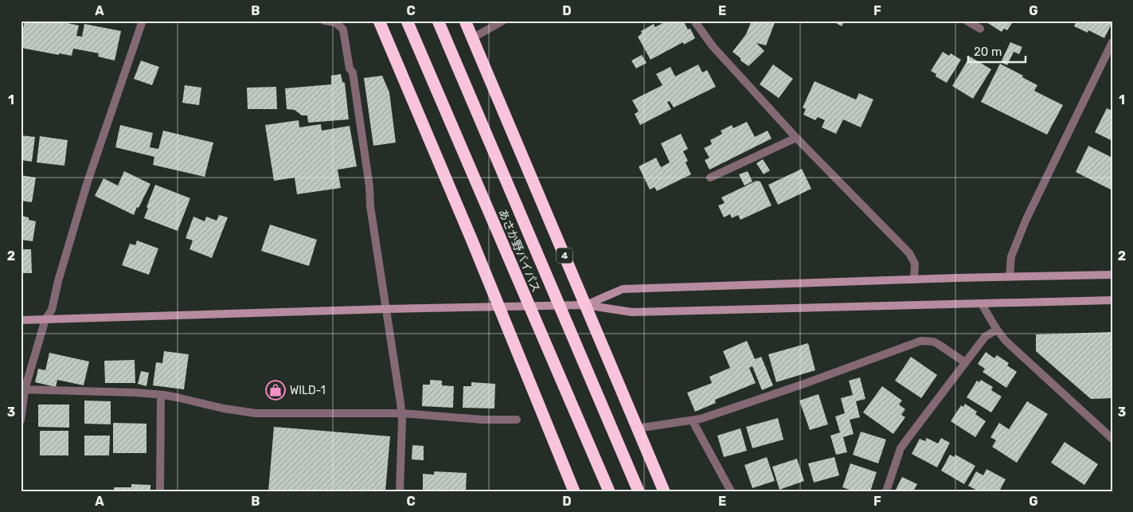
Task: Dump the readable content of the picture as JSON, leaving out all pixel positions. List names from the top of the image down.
{
  "streets": {
    "highway": ["あさか野バイパス", "4"]
  },
  "places": {
    "shop": ["WILD-1"]
  },
  "scale_bar": "20 m",
  "grid": {
    "columns": [
      "A",
      "B",
      "C",
      "D",
      "E",
      "F",
      "G"
    ],
    "rows": ["1", "2", "3"]
  }
}
